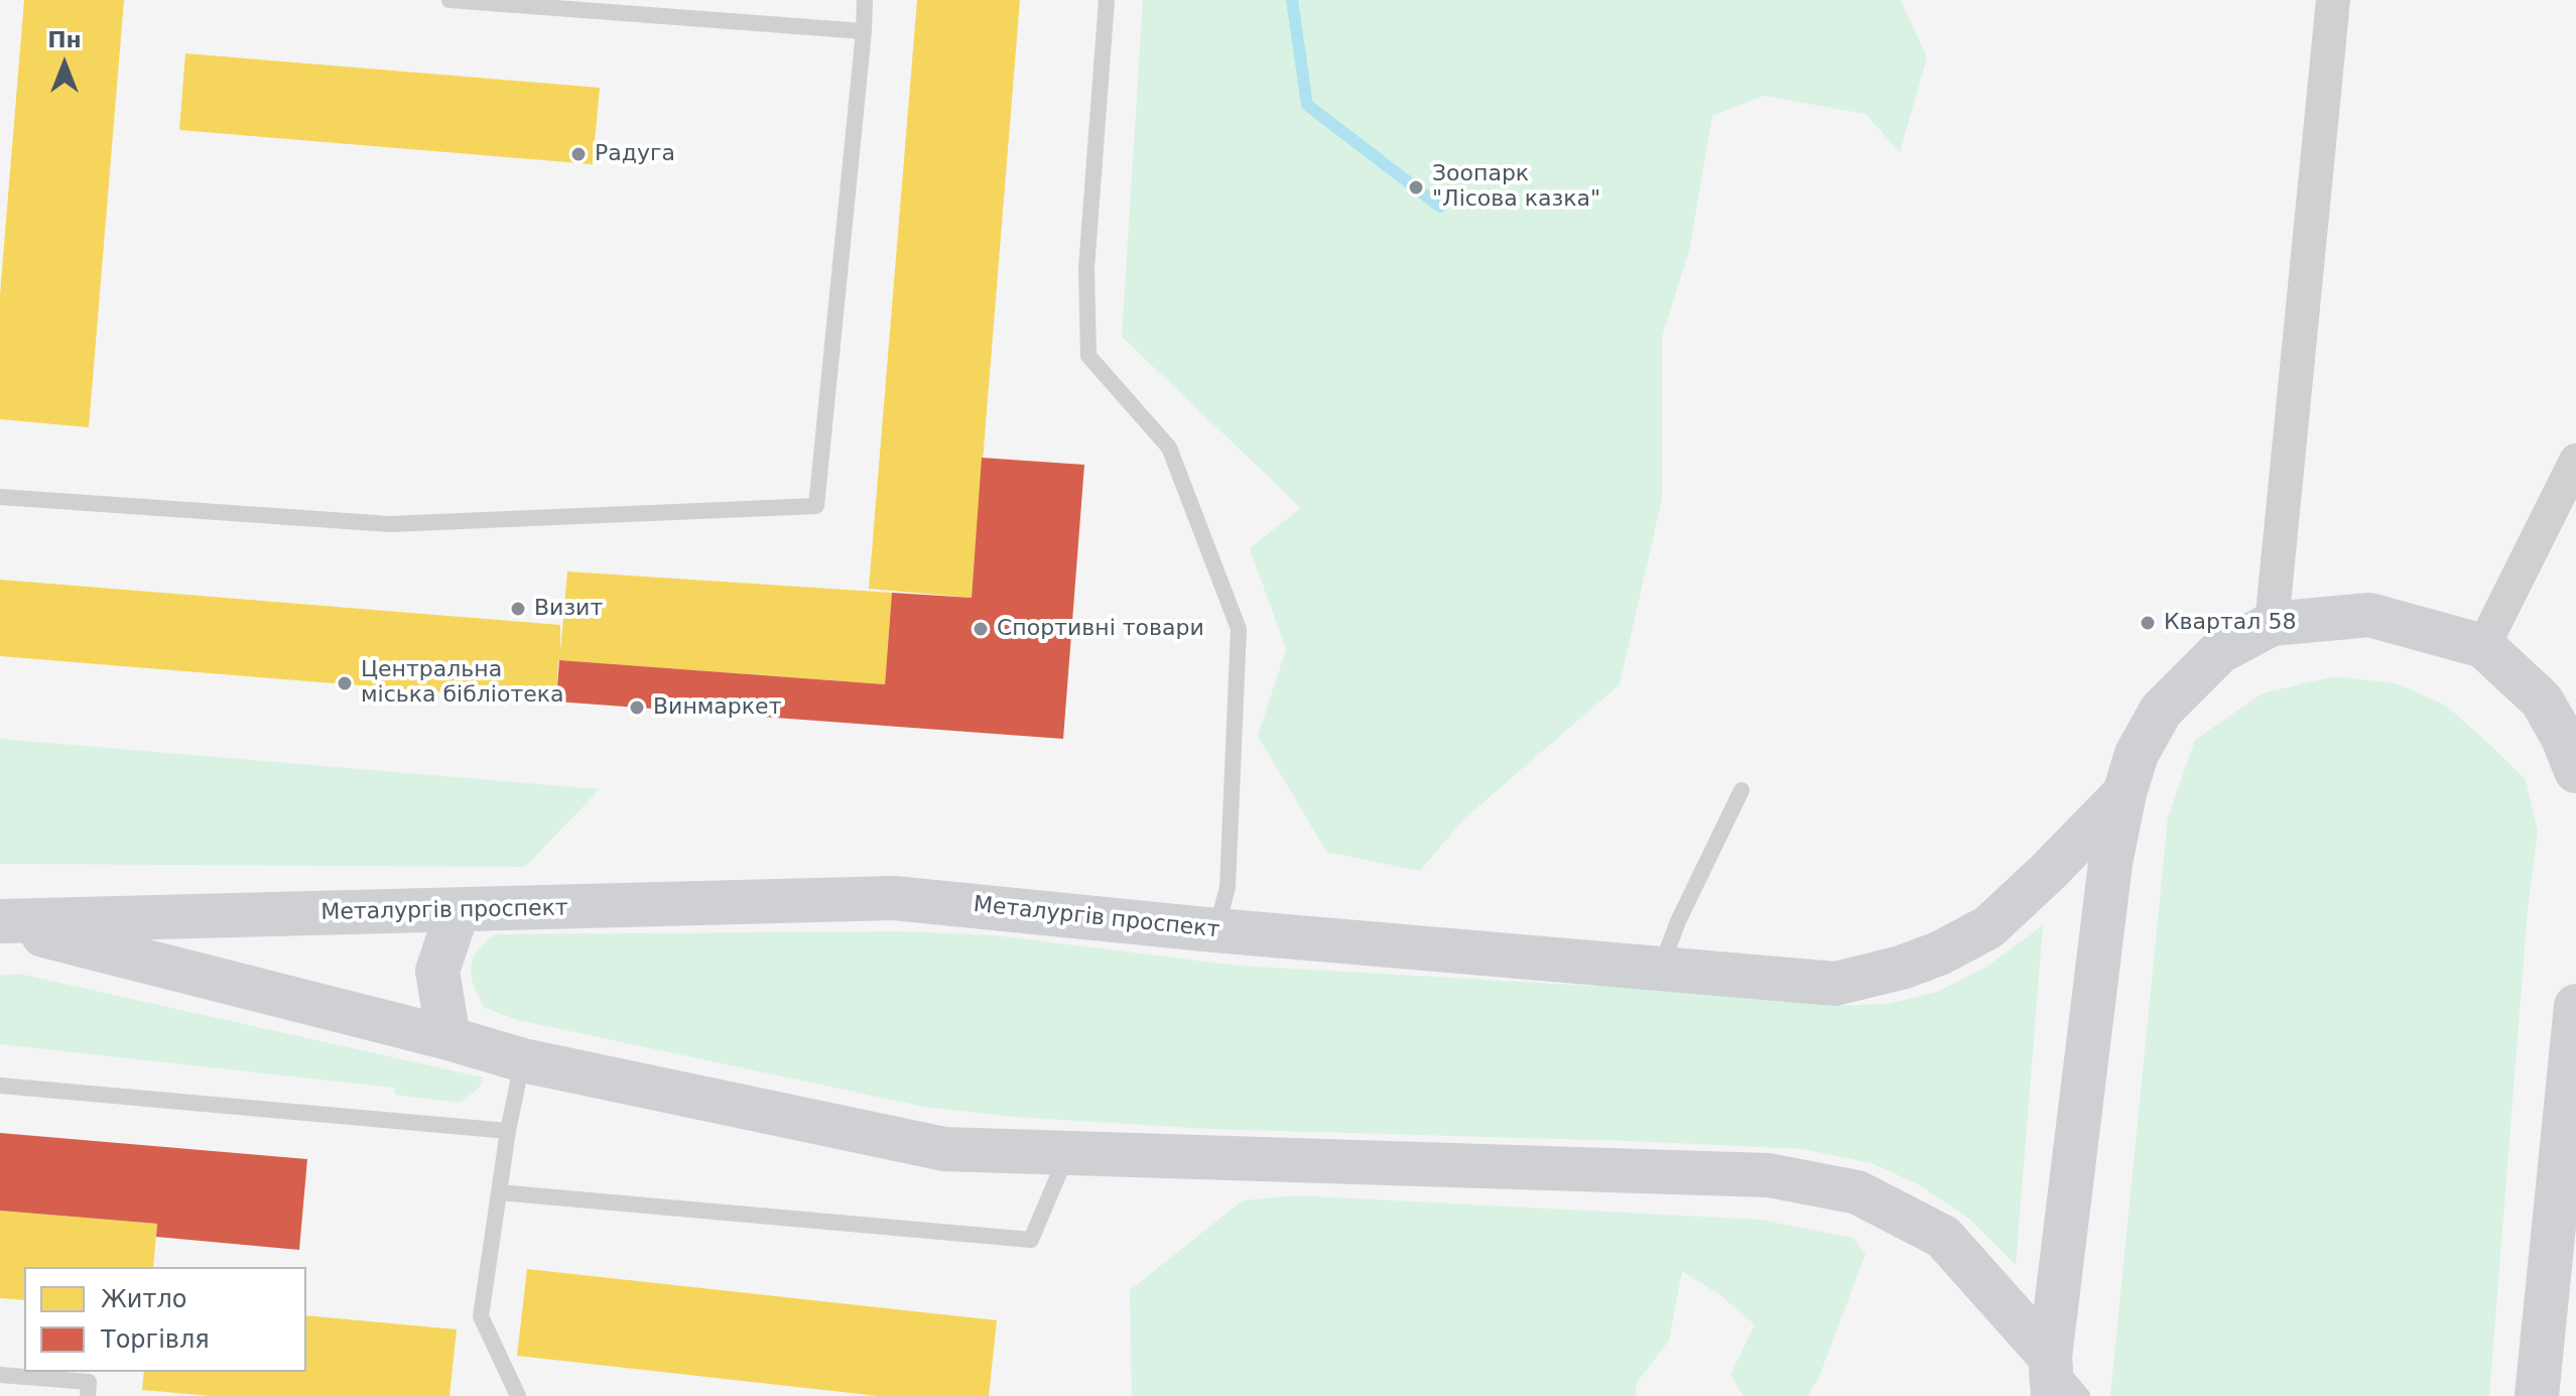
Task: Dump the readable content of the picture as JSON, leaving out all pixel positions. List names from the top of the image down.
{
  "streets": {
    "street": ["Металургів проспект"]
  },
  "places": [
    "Радуга",
    "Зоопарк \"Лісова казка\"",
    "Визит",
    "Квартал 58",
    "Спортивні товари",
    "Центральна міська бібліотека",
    "Винмаркет"
  ],
  "legend": ["Житло", "Торгівля"],
  "north": "top"
}
